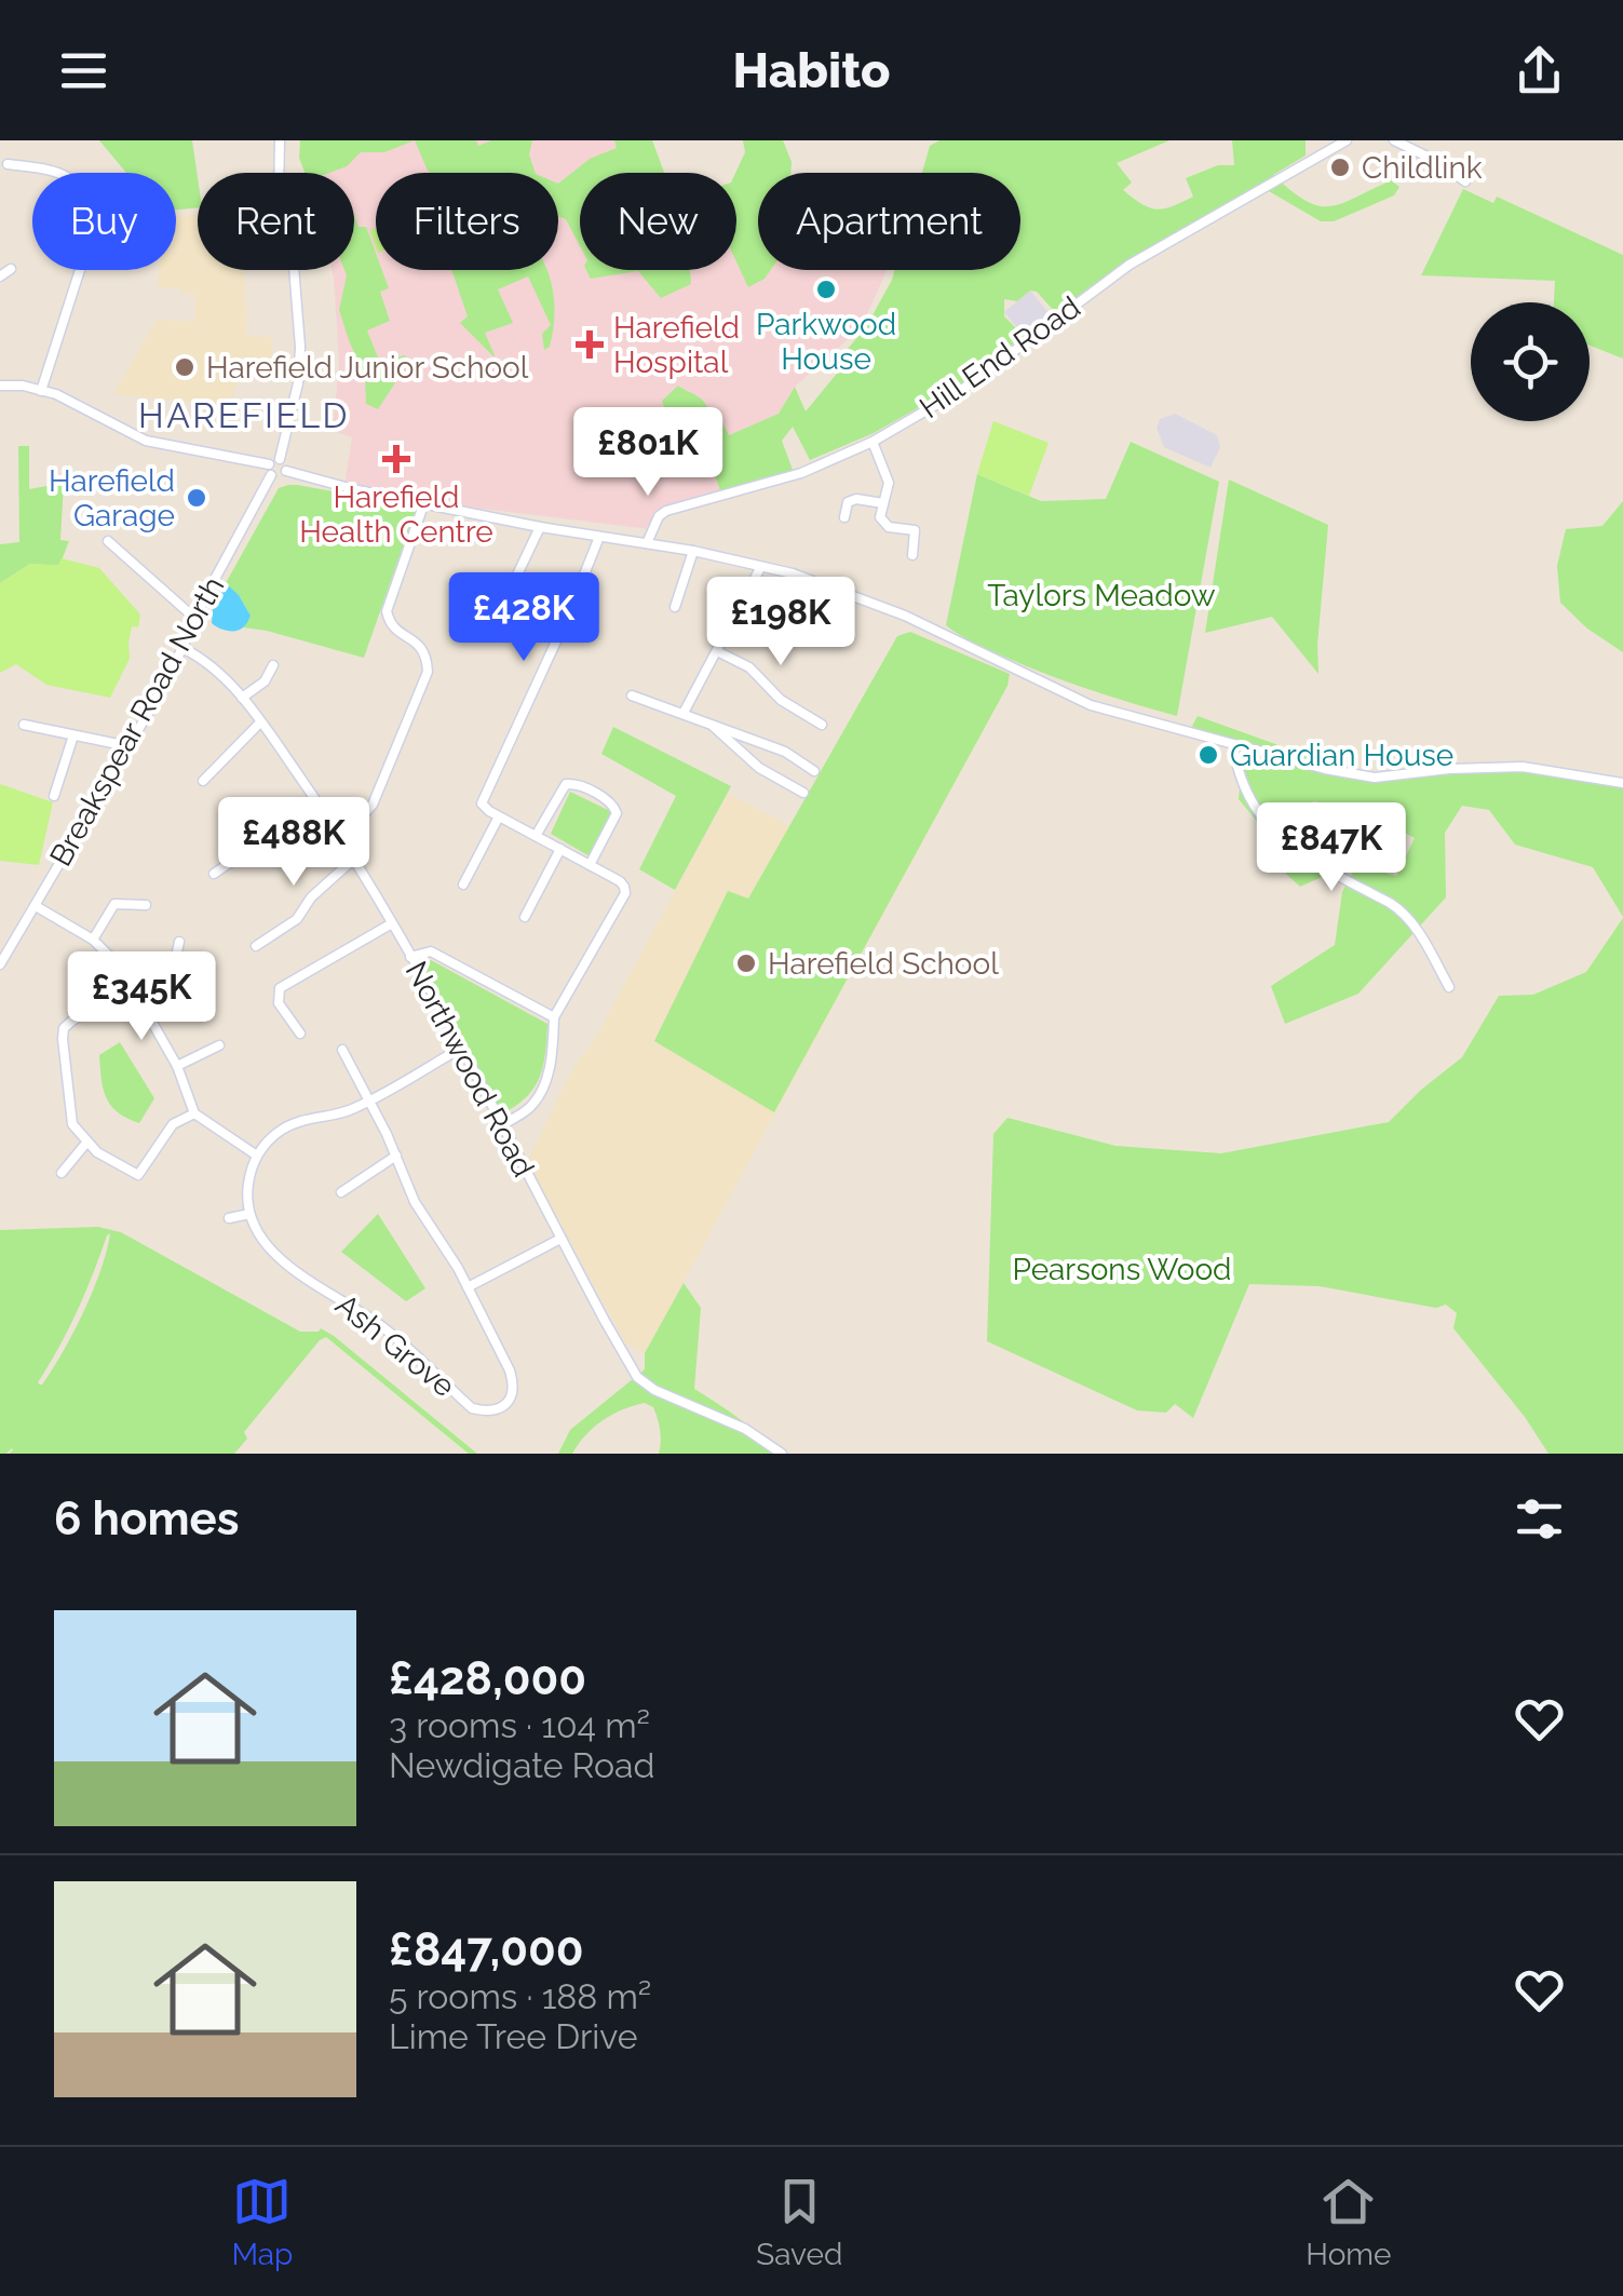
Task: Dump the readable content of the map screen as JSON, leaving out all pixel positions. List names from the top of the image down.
{
  "streets": {
    "street": [
      "Hill End Road",
      "Breakspear Road North",
      "Northwood Road",
      "Ash Grove"
    ]
  },
  "crossings": [
    ["Breakspear Road North", "Northwood Road"]
  ],
  "districts": ["HAREFIELD"],
  "parks": ["Taylors Meadow", "Pearsons Wood"],
  "places": {
    "other": [
      "Childlink",
      "Parkwood House",
      "Harefield Junior School",
      "Harefield Garage",
      "Guardian House",
      "Harefield School"
    ],
    "health": ["Harefield Hospital", "Harefield Health Centre"]
  },
  "page": {
    "header": "Habito",
    "chip": [
      "Buy",
      "Rent",
      "Filters",
      "New",
      "Apartment"
    ],
    "price": [
      "£801K",
      "£428K",
      "£198K",
      "£488K",
      "£847K",
      "£345K"
    ],
    "heading": "6 homes",
    "list": [
      {
        "name": "£428,000",
        "note": "3 rooms · 104 m² · Newdigate Road"
      },
      {
        "name": "£847,000",
        "note": "5 rooms · 188 m² · Lime Tree Drive"
      }
    ],
    "tabs": ["Map", "Saved", "Home"]
  }
}
